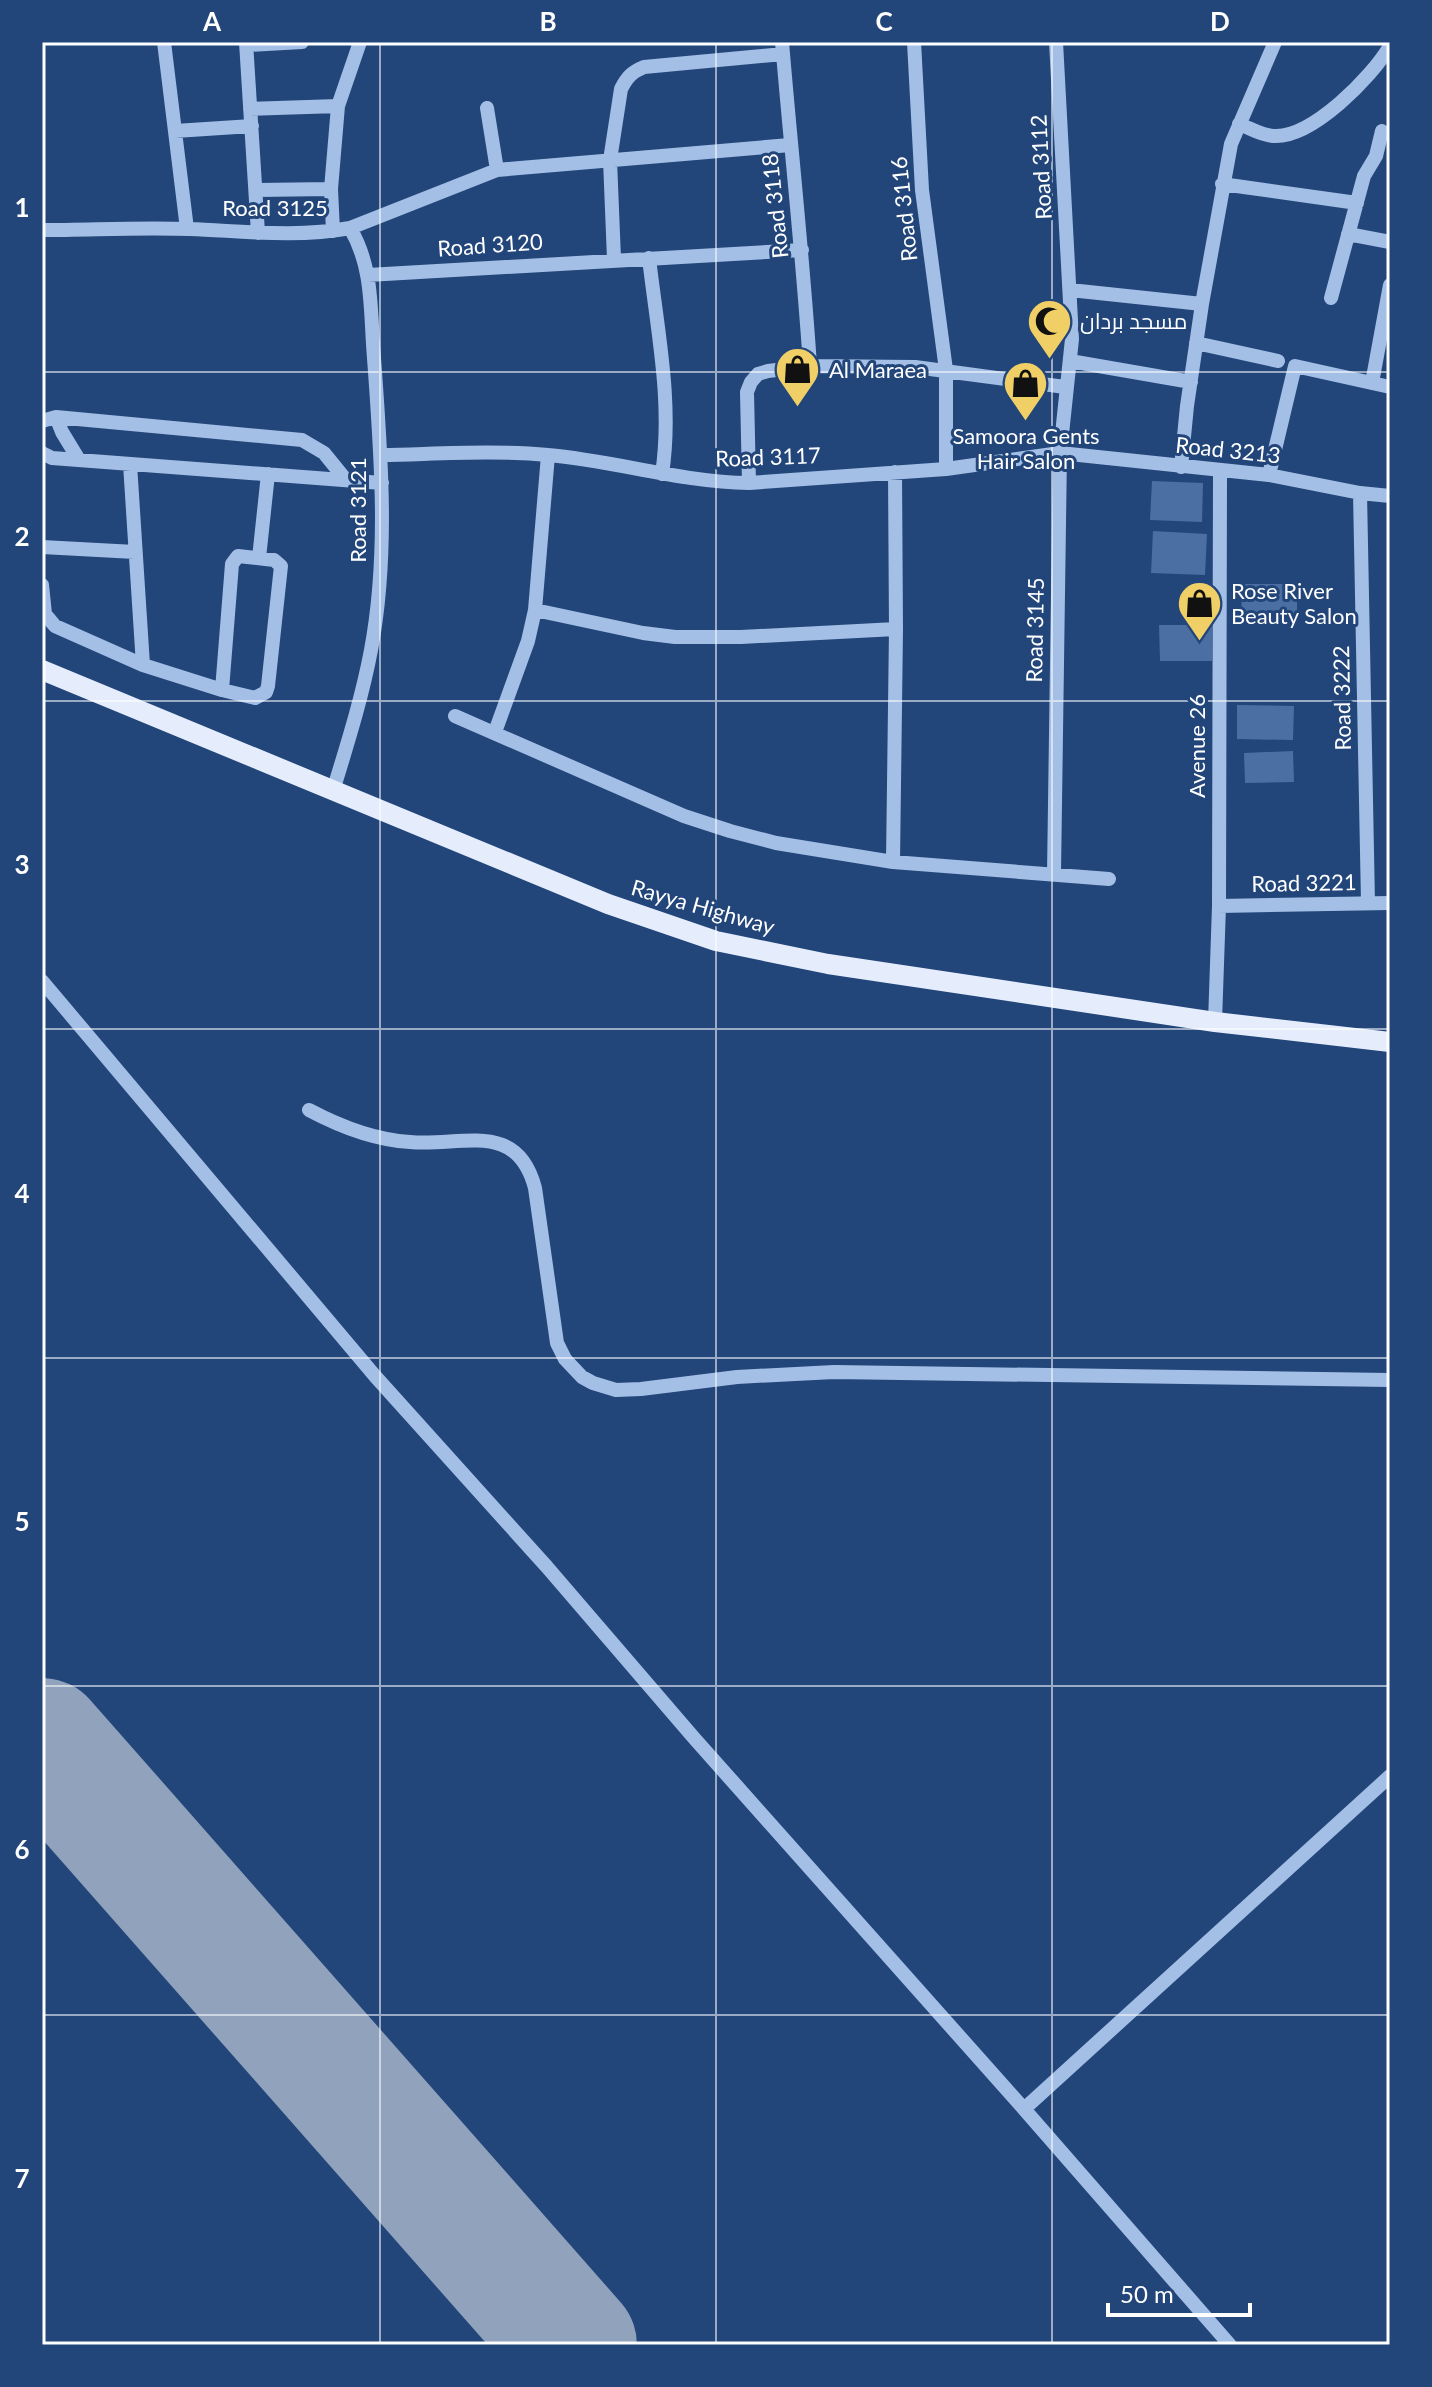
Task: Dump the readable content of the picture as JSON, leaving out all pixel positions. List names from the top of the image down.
{
  "streets": {
    "main road": ["Rayya Highway"],
    "street": [
      "Road 3112",
      "Road 3118",
      "Road 3125",
      "Road 3116",
      "Road 3120",
      "Road 3213",
      "Road 3117",
      "Road 3121",
      "Road 3145",
      "Road 3222",
      "Avenue 26",
      "Road 3221"
    ]
  },
  "crossings": [
    ["Road 3112", "Road 3145"],
    ["Road 3118", "Road 3125"],
    ["Road 3118", "Road 3120"],
    ["Road 3125", "Road 3121"],
    ["Road 3116", "Road 3117"],
    ["Road 3120", "Road 3121"],
    ["Road 3213", "Road 3117"],
    ["Road 3213", "Road 3145"],
    ["Road 3213", "Road 3222"],
    ["Road 3213", "Avenue 26"],
    ["Road 3117", "Road 3121"],
    ["Road 3117", "Road 3145"],
    ["Road 3121", "Rayya Highway"],
    ["Road 3222", "Road 3221"],
    ["Avenue 26", "Road 3221"],
    ["Avenue 26", "Rayya Highway"]
  ],
  "places": {
    "mosque": ["مسجد بردان"],
    "shop": ["Al Maraea", "Samoora Gents Hair Salon", "Rose River Beauty Salon"]
  },
  "scale_bar": "50 m",
  "grid": {
    "columns": [
      "A",
      "B",
      "C",
      "D"
    ],
    "rows": [
      "1",
      "2",
      "3",
      "4",
      "5",
      "6",
      "7"
    ]
  }
}
